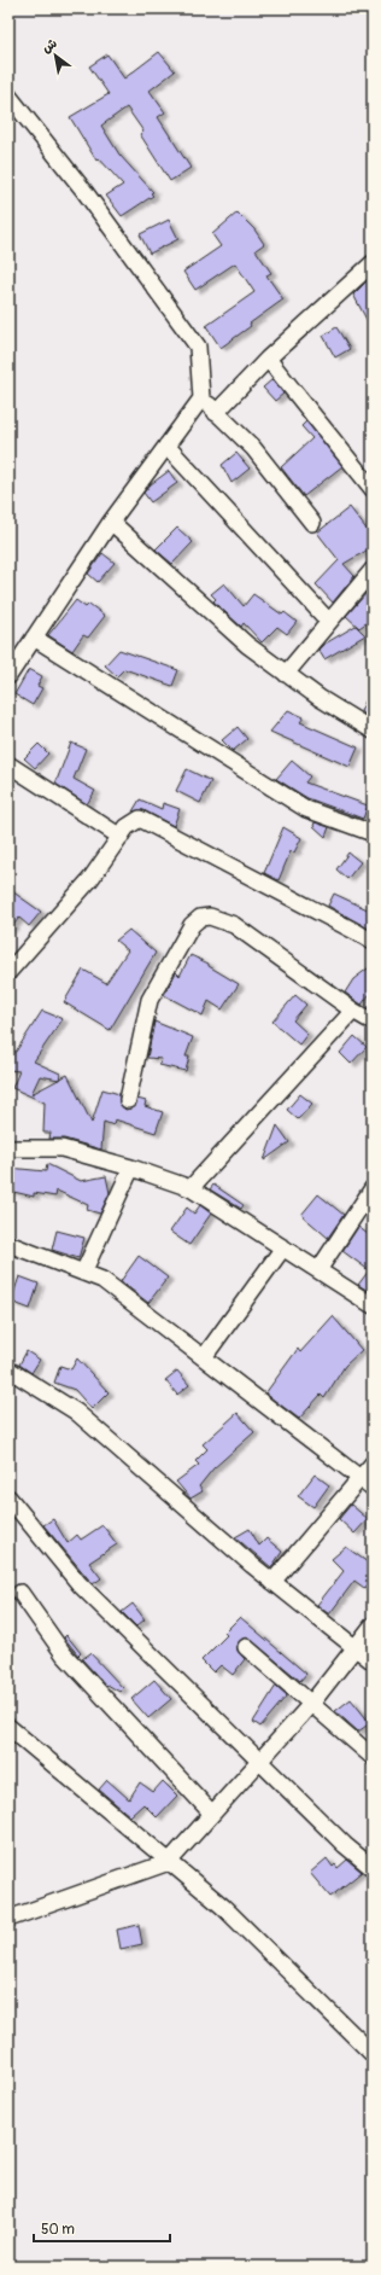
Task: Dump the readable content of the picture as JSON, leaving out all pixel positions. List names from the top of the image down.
{
  "scale_bar": "50 m",
  "north": "top left"
}
